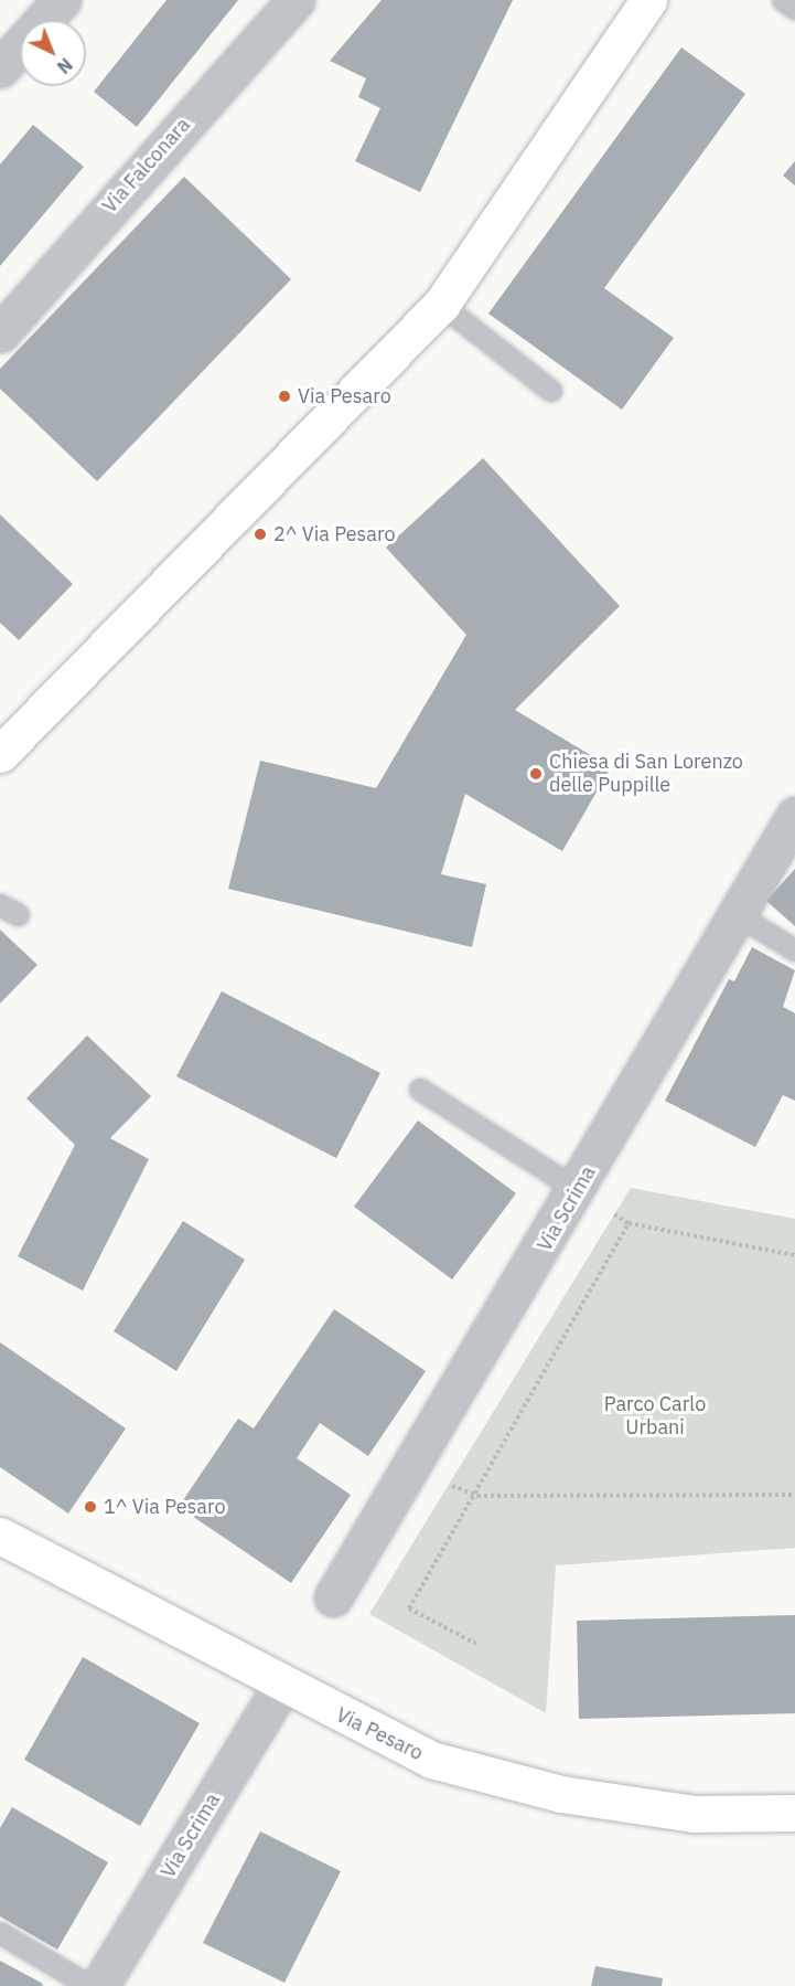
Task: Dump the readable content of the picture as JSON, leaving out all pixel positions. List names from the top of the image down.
{
  "streets": {
    "street": ["Via Falconara", "Via Scrima", "Via Pesaro"]
  },
  "crossings": [
    ["Via Scrima", "Via Pesaro"]
  ],
  "parks": ["Parco Carlo Urbani"],
  "places": [
    "Via Pesaro",
    "2^ Via Pesaro",
    "Chiesa di San Lorenzo delle Puppille",
    "1^ Via Pesaro"
  ],
  "north": "bottom right"
}
